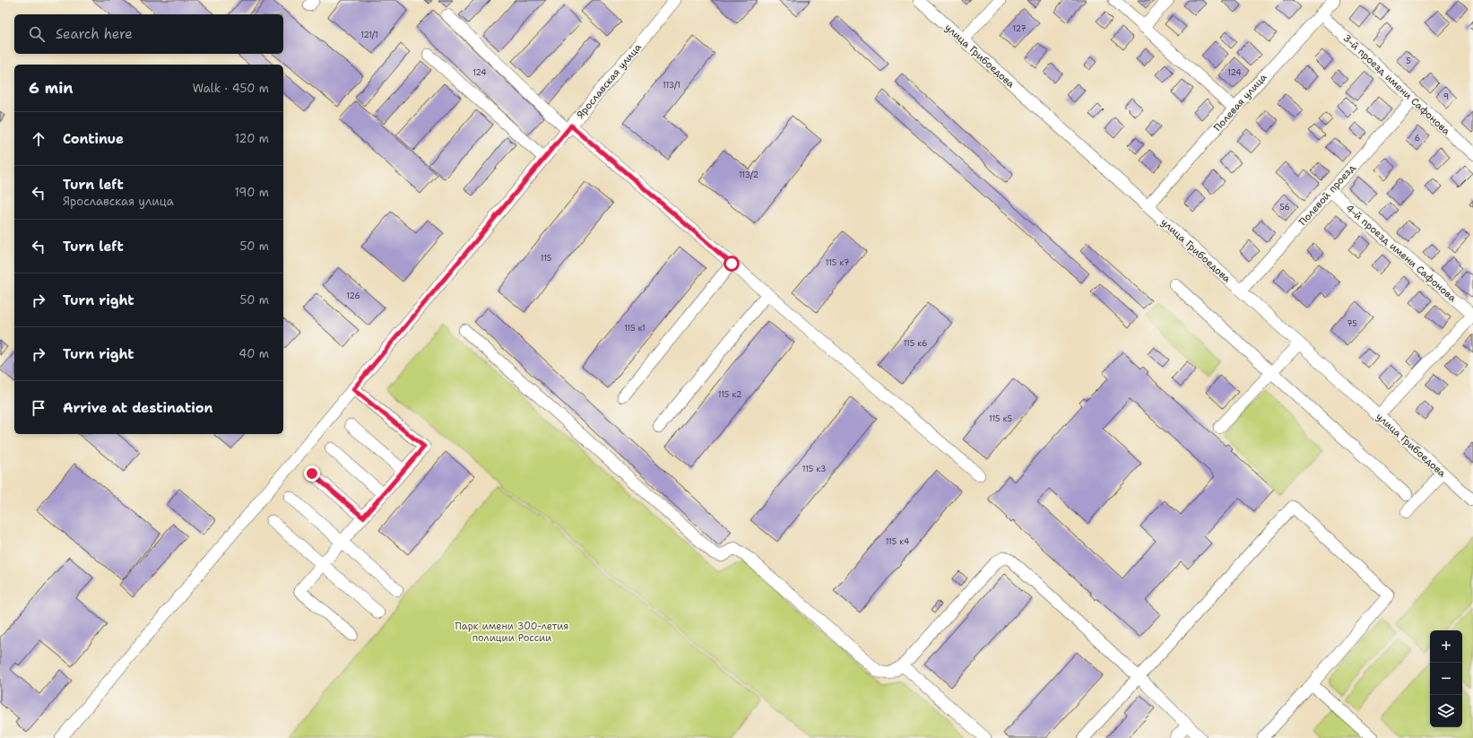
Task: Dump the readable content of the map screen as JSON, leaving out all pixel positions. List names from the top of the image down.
{
  "streets": {
    "street": [
      "улица Грибоедова",
      "Ярославская улица",
      "3-й проезд имени Сафонова",
      "Полевая улица",
      "Полевой проезд",
      "4-й проезд имени Сафонова"
    ]
  },
  "crossings": [
    ["улица Грибоедова", "Полевая улица"],
    ["улица Грибоедова", "Полевой проезд"],
    ["3-й проезд имени Сафонова", "Полевая улица"],
    ["3-й проезд имени Сафонова", "Полевой проезд"],
    ["Полевой проезд", "4-й проезд имени Сафонова"]
  ],
  "parks": ["Парк имени 300-летия полиции России"],
  "house_numbers": [
    "127",
    "121/1",
    "5",
    "124",
    "124",
    "113/1",
    "9",
    "6",
    "113/2",
    "56",
    "115",
    "115 к7",
    "126",
    "75",
    "115 к1",
    "115 к6",
    "115 к2",
    "115 к5",
    "115 к3",
    "115 к4"
  ],
  "page": {
    "search": "Search here",
    "heading": ["6 min", "Walk · 450 m"],
    "list": [
      ["Continue", "120 m"],
      ["Turn left", "Ярославская улица", "190 m"],
      ["Turn left", "50 m"],
      ["Turn right", "50 m"],
      ["Turn right", "40 m"],
      "Arrive at destination"
    ],
    "map_buttons": ["+", "−"]
  }
}
